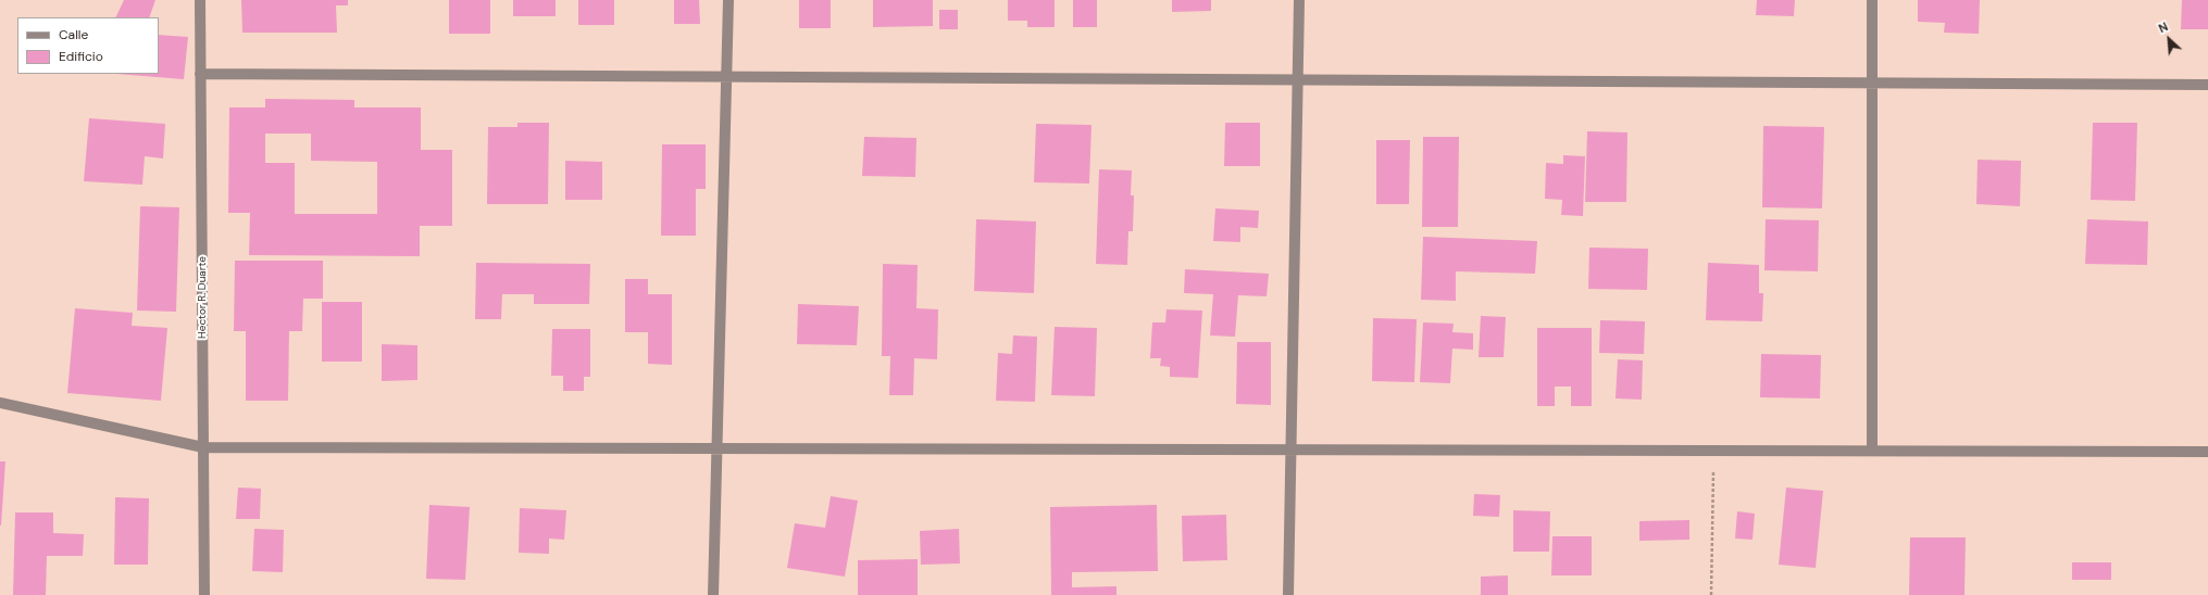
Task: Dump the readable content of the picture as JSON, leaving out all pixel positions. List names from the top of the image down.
{
  "streets": {
    "street": ["Hector R. Duarte"]
  },
  "legend": ["Calle", "Edificio"],
  "north": "top left"
}
